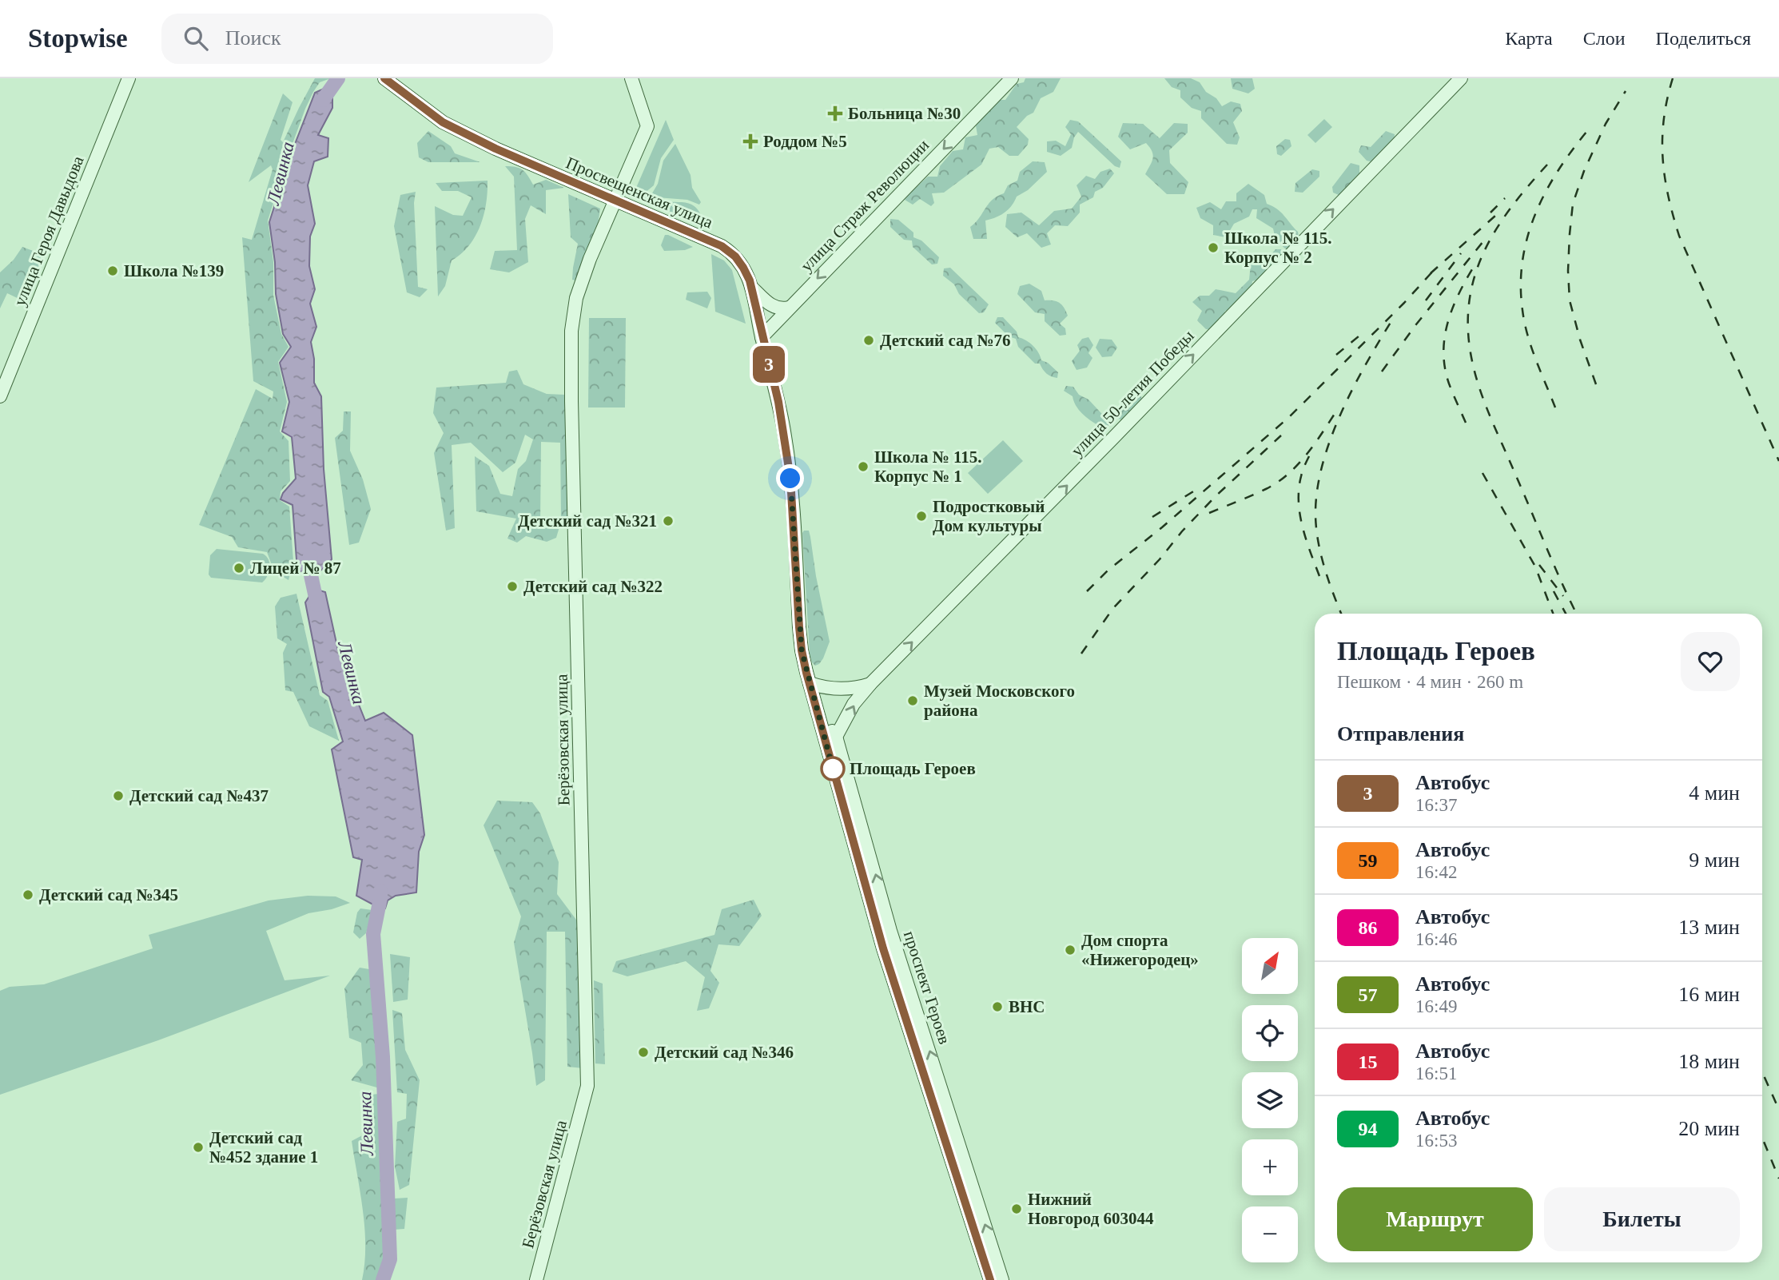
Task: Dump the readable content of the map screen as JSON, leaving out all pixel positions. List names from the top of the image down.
{
  "streets": {
    "street": [
      "Просвещенская улица",
      "улица Страж Революции",
      "улица Героя Давыдова",
      "улица 50-летия Победы",
      "Берёзовская улица",
      "проспект Героев"
    ]
  },
  "crossings": [
    ["Просвещенская улица", "улица Страж Революции"],
    ["Просвещенская улица", "Берёзовская улица"],
    ["Просвещенская улица", "проспект Героев"],
    ["улица 50-летия Победы", "проспект Героев"]
  ],
  "one_way": ["улица Страж Революции", "улица 50-летия Победы"],
  "water": ["Левинка"],
  "places": {
    "health": ["Больница №30", "Роддом №5"],
    "other": [
      "Школа № 115. Корпус № 2",
      "Школа №139",
      "Детский сад №76",
      "Школа № 115. Корпус № 1",
      "Подростковый Дом культуры",
      "Детский сад №321",
      "Лицей № 87",
      "Детский сад №322",
      "Музей Московского района",
      "Площадь Героев",
      "Детский сад №437",
      "Детский сад №345",
      "Дом спорта «Нижегородец»",
      "ВНС",
      "Детский сад №346",
      "Детский сад №452 здание 1",
      "Нижний Новгород 603044"
    ]
  },
  "lines": ["bus line 3"],
  "north": "top right",
  "page": {
    "header": "Stopwise",
    "search": "Поиск",
    "nav": ["Карта", "Слои", "Поделиться"],
    "on_map": "3",
    "heading": [
      ["Площадь Героев", "Пешком · 4 мин · 260 m"],
      "Отправления"
    ],
    "list": [
      {
        "mark": "3",
        "name": "Автобус",
        "note": "16:37",
        "value": "4 мин"
      },
      {
        "mark": "59",
        "name": "Автобус",
        "note": "16:42",
        "value": "9 мин"
      },
      {
        "mark": "86",
        "name": "Автобус",
        "note": "16:46",
        "value": "13 мин"
      },
      {
        "mark": "57",
        "name": "Автобус",
        "note": "16:49",
        "value": "16 мин"
      },
      {
        "mark": "15",
        "name": "Автобус",
        "note": "16:51",
        "value": "18 мин"
      },
      {
        "mark": "94",
        "name": "Автобус",
        "note": "16:53",
        "value": "20 мин"
      }
    ],
    "map_buttons": ["+", "−"],
    "buttons": ["Маршрут", "Билеты"]
  }
}
